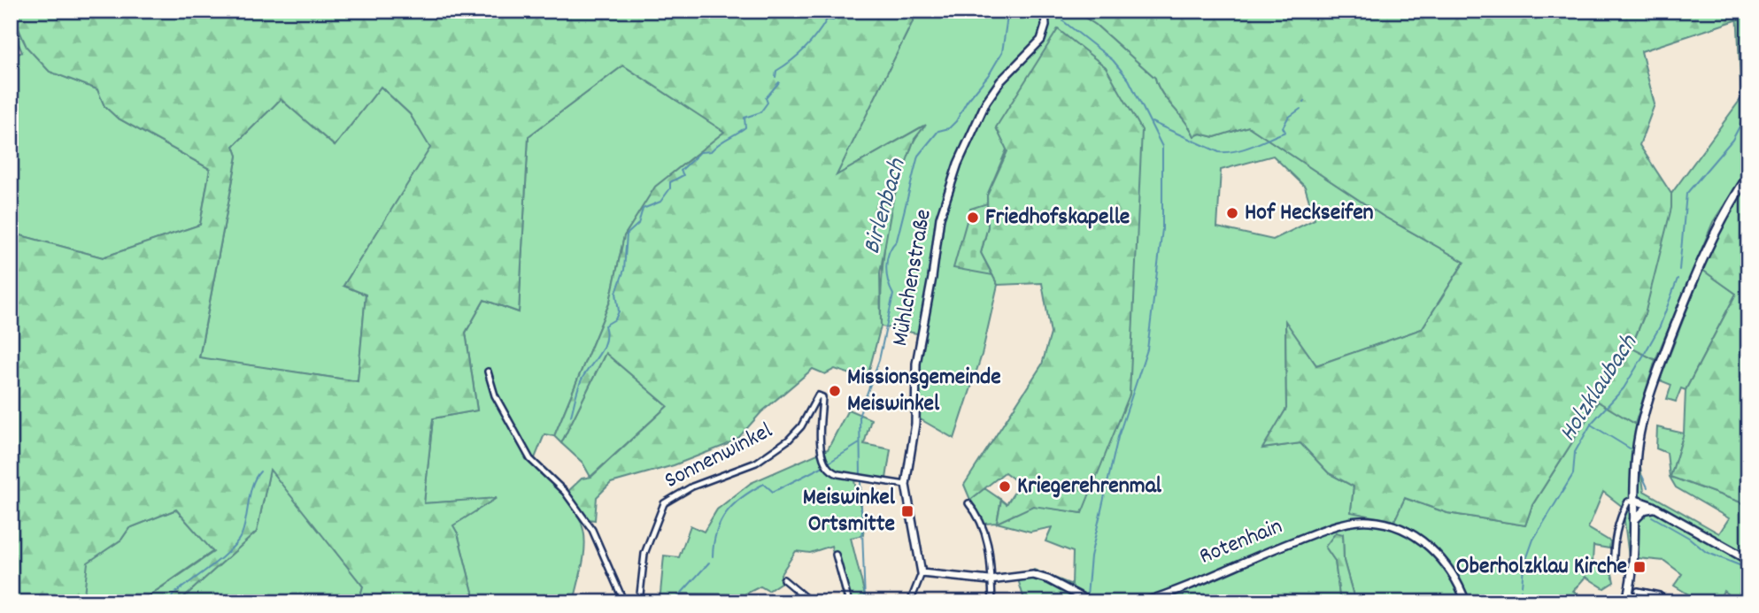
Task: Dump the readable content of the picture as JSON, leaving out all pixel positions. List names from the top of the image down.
{
  "streets": {
    "street": ["Mühlchenstraße", "Sonnenwinkel", "Rotenhain"]
  },
  "crossings": [
    ["Mühlchenstraße", "Sonnenwinkel"]
  ],
  "water": ["Birlenbach", "Holzklaubach"],
  "places": {
    "other": [
      "Hof Heckseifen",
      "Friedhofskapelle",
      "Missionsgemeinde Meiswinkel",
      "Kriegerehrenmal"
    ],
    "transit": ["Meiswinkel Ortsmitte", "Oberholzklau Kirche"]
  }
}
